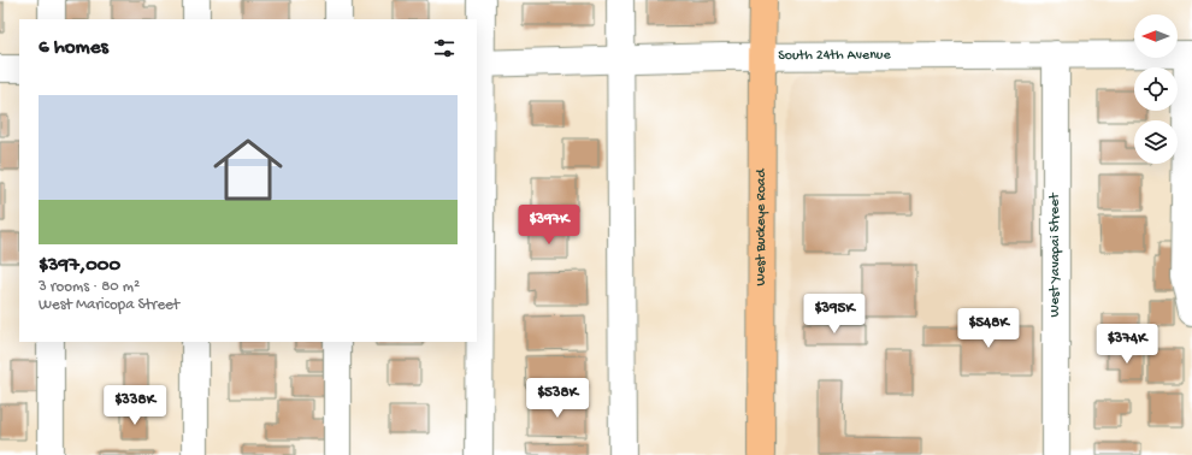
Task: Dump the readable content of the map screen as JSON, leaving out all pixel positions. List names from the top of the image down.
{
  "streets": {
    "main road": ["West Buckeye Road"],
    "street": ["South 24th Avenue", "West Yavapai Street"]
  },
  "crossings": [
    ["South 24th Avenue", "West Buckeye Road"],
    ["South 24th Avenue", "West Yavapai Street"]
  ],
  "north": "left",
  "page": {
    "heading": "6 homes",
    "list": [
      {
        "name": "$397,000",
        "note": "3 rooms · 80 m² · West Maricopa Street"
      }
    ],
    "price": [
      "$397K",
      "$395K",
      "$548K",
      "$374K",
      "$538K",
      "$338K"
    ]
  }
}
